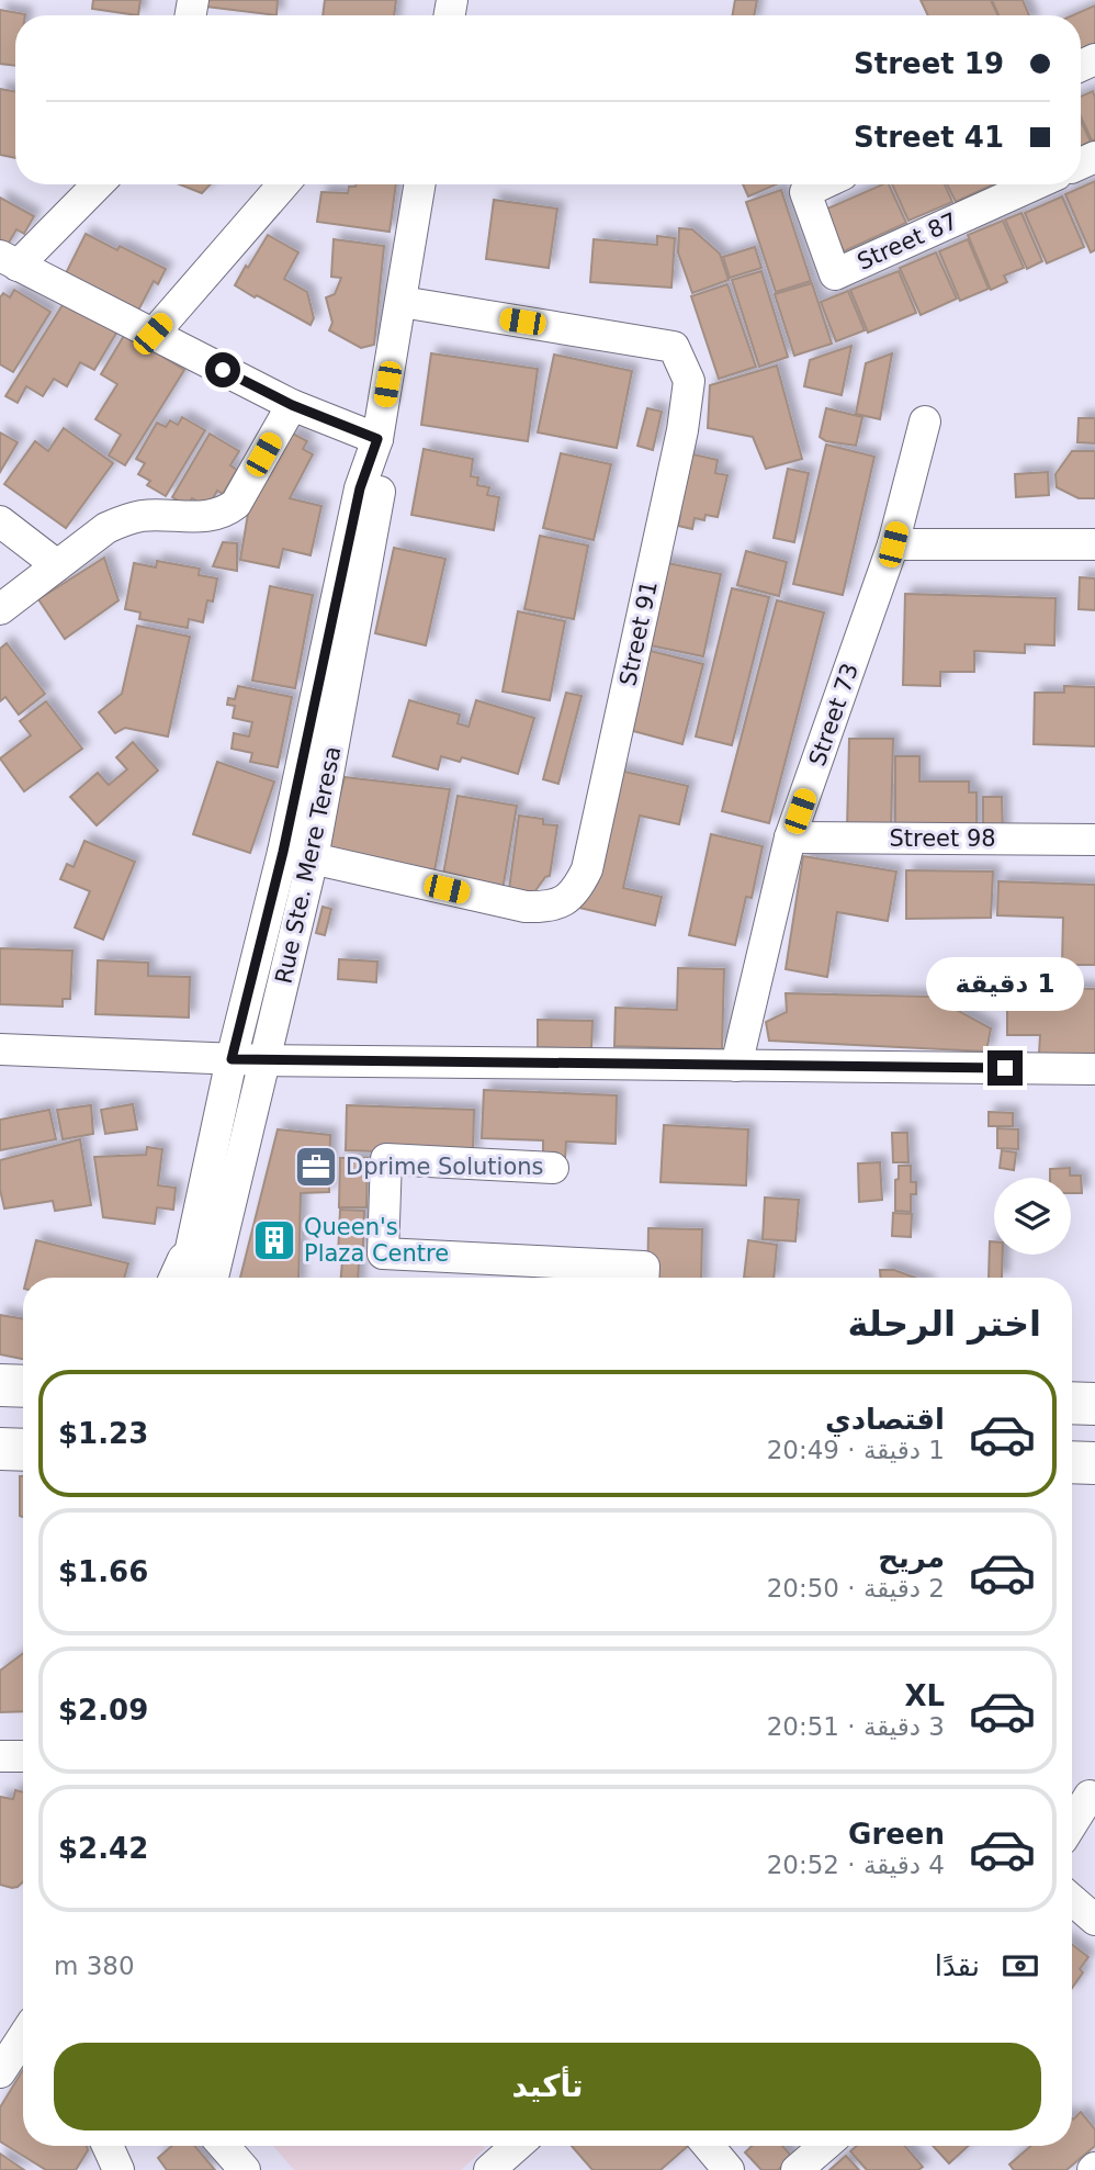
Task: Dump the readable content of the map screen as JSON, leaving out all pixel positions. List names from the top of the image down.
{
  "streets": {
    "street": [
      "Street 87",
      "Street 91",
      "Street 73",
      "Street 98",
      "Rue Ste. Mere Teresa"
    ]
  },
  "crossings": [
    ["Street 91", "Rue Ste. Mere Teresa"],
    ["Street 73", "Street 98"]
  ],
  "places": {
    "office": ["Dprime Solutions"],
    "building": ["Queen's Plaza Centre"]
  },
  "page": {
    "banner": ["Street 19", "Street 41"],
    "bubble": "1 دقيقة",
    "heading": "اختر الرحلة",
    "list": [
      {
        "name": "اقتصادي",
        "note": "1 دقيقة · 20:49",
        "value": "$1.23"
      },
      {
        "name": "مريح",
        "note": "2 دقيقة · 20:50",
        "value": "$1.66"
      },
      {
        "name": "XL",
        "note": "3 دقيقة · 20:51",
        "value": "$2.09"
      },
      {
        "name": "Green",
        "note": "4 دقيقة · 20:52",
        "value": "$2.42"
      }
    ],
    "pay": ["نقدًا", "380 m"],
    "buttons": "تأكيد"
  }
}
